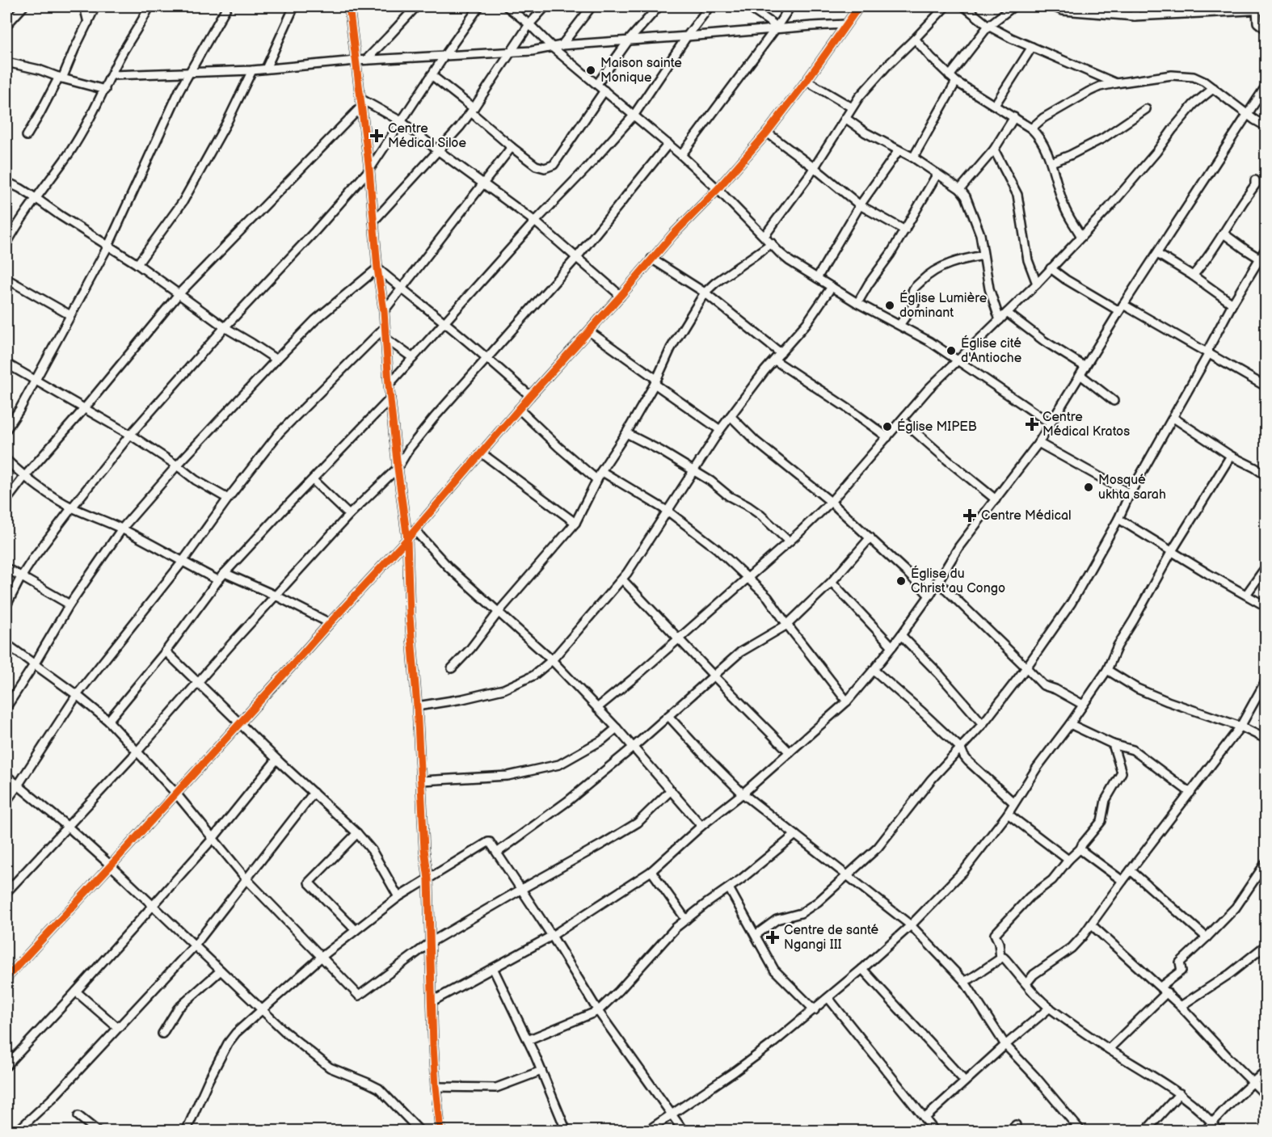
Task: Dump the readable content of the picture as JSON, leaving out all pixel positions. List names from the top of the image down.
{
  "places": {
    "other": [
      "Maison sainte Monique",
      "Église Lumière dominant",
      "Église cité d'Antioche",
      "Église MIPEB",
      "Mosqué ukhta sarah",
      "Église du Christ au Congo"
    ],
    "health": [
      "Centre Médical Siloe",
      "Centre Médical Kratos",
      "Centre Médical",
      "Centre de santé Ngangi III"
    ]
  }
}
